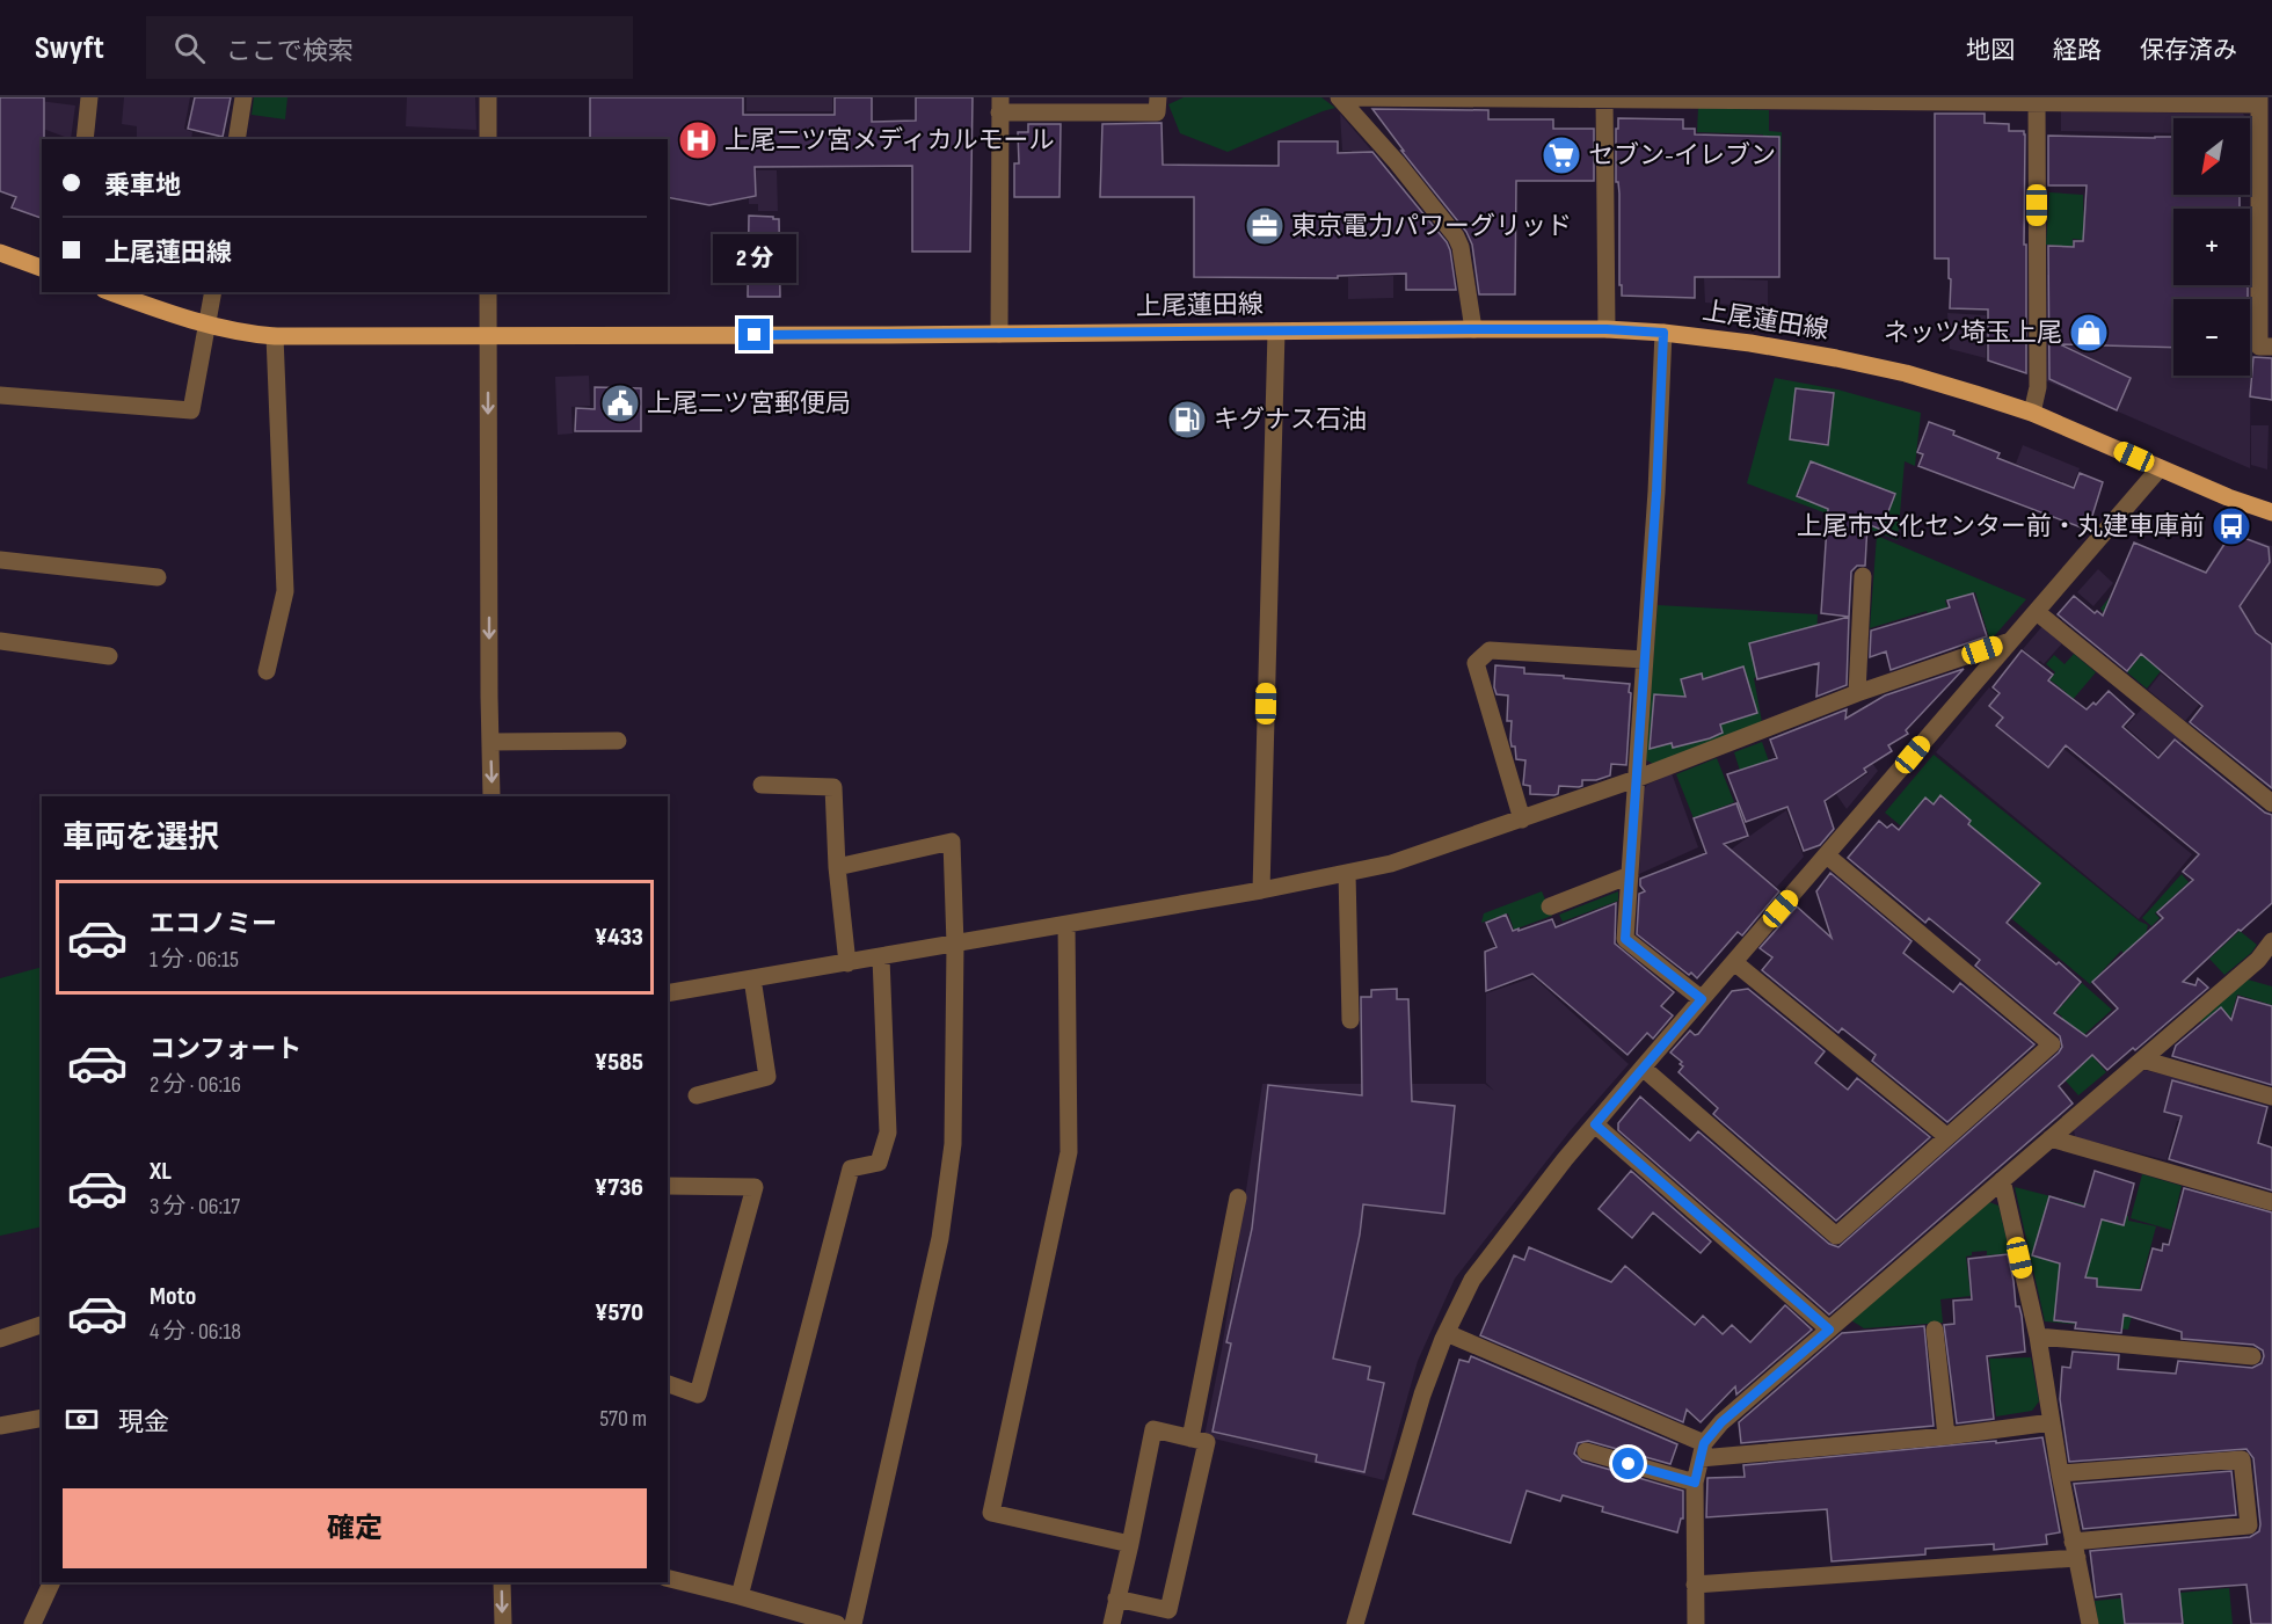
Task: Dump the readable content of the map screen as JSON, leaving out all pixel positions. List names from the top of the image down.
{
  "streets": {
    "main road": ["上尾蓮田線"]
  },
  "places": {
    "hospital": ["上尾二ツ宮メディカルモール"],
    "supermarket": ["セブン-イレブン"],
    "office": ["東京電力パワーグリッド"],
    "shop": ["ネッツ埼玉上尾"],
    "public building": ["上尾二ツ宮郵便局"],
    "fuel station": ["キグナス石油"],
    "bus stop": ["上尾市文化センター前・丸建車庫前"]
  },
  "north": "bottom left",
  "page": {
    "header": "Swyft",
    "search": "ここで検索",
    "nav": ["地図", "経路", "保存済み"],
    "map_buttons": ["+", "−"],
    "banner": ["乗車地", "上尾蓮田線"],
    "bubble": "2 分",
    "heading": "車両を選択",
    "list": [
      {
        "name": "エコノミー",
        "note": "1 分 · 06:15",
        "value": "¥433"
      },
      {
        "name": "コンフォート",
        "note": "2 分 · 06:16",
        "value": "¥585"
      },
      {
        "name": "XL",
        "note": "3 分 · 06:17",
        "value": "¥736"
      },
      {
        "name": "Moto",
        "note": "4 分 · 06:18",
        "value": "¥570"
      }
    ],
    "pay": ["現金", "570 m"],
    "buttons": "確定"
  }
}
